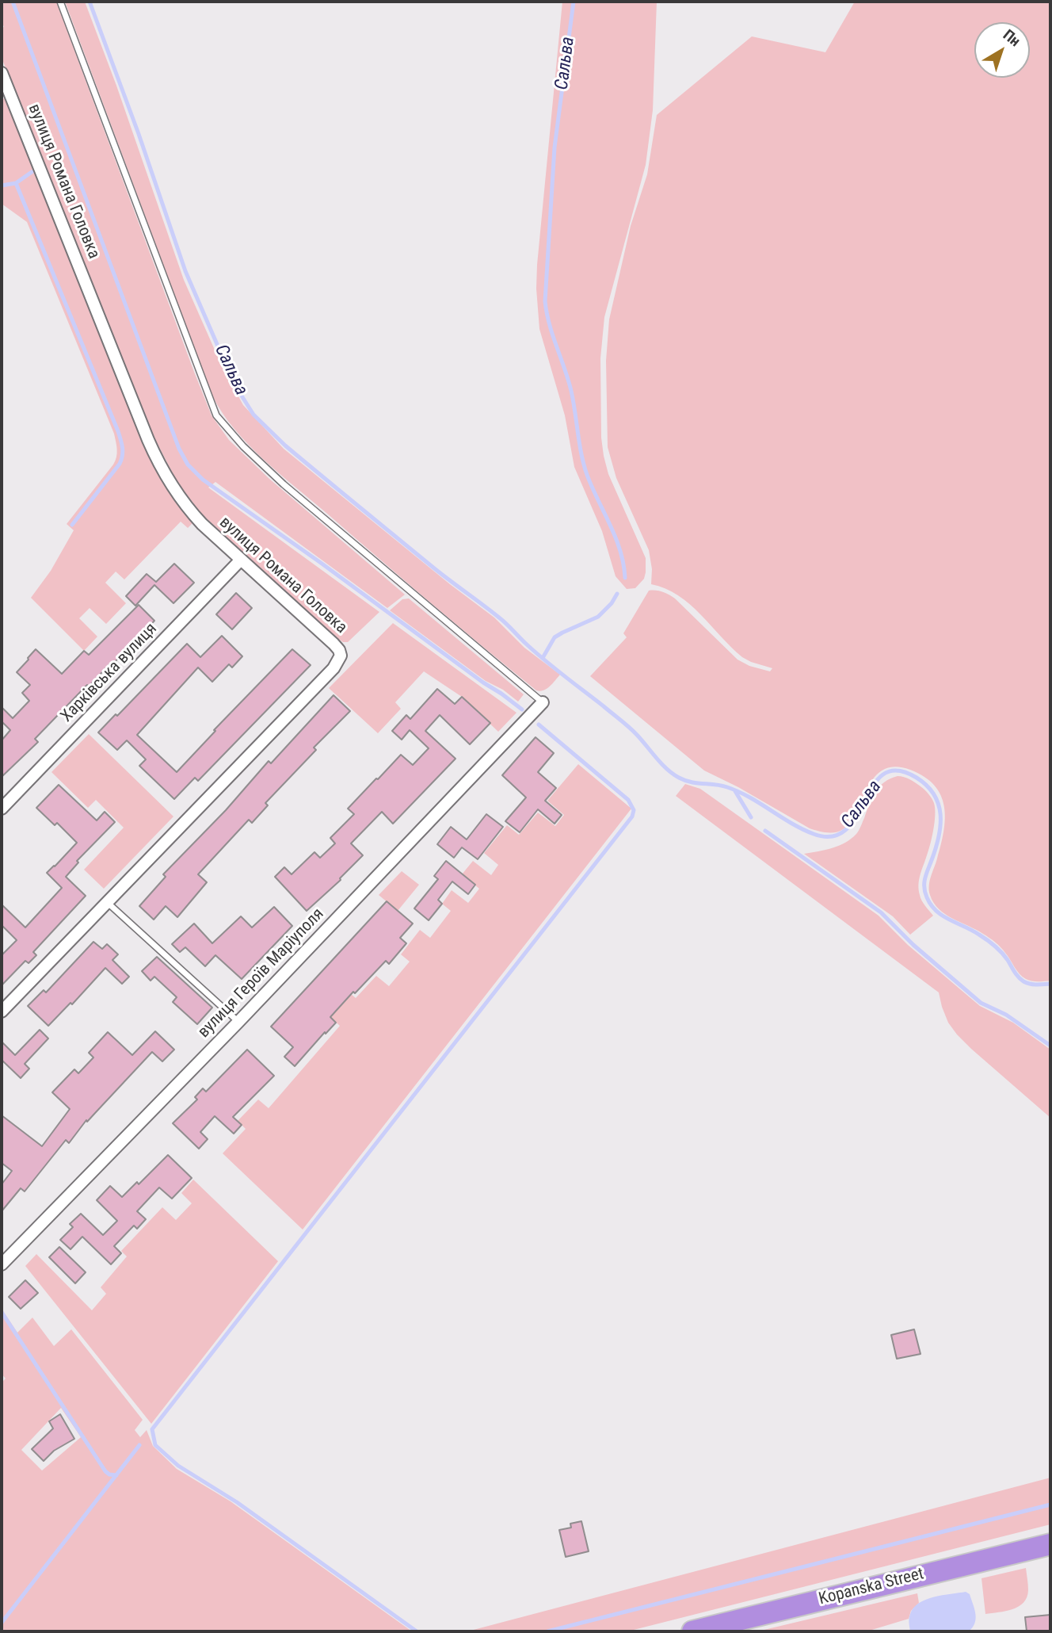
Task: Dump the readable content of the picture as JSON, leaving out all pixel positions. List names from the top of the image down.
{
  "streets": {
    "highway": ["Kopanska Street"],
    "street": ["вулиця Романа Головка", "Харківська вулиця", "вулиця Героїв Маріуполя"]
  },
  "crossings": [
    ["вулиця Романа Головка", "Харківська вулиця"]
  ],
  "water": ["Сальва"],
  "north": "top right"
}
